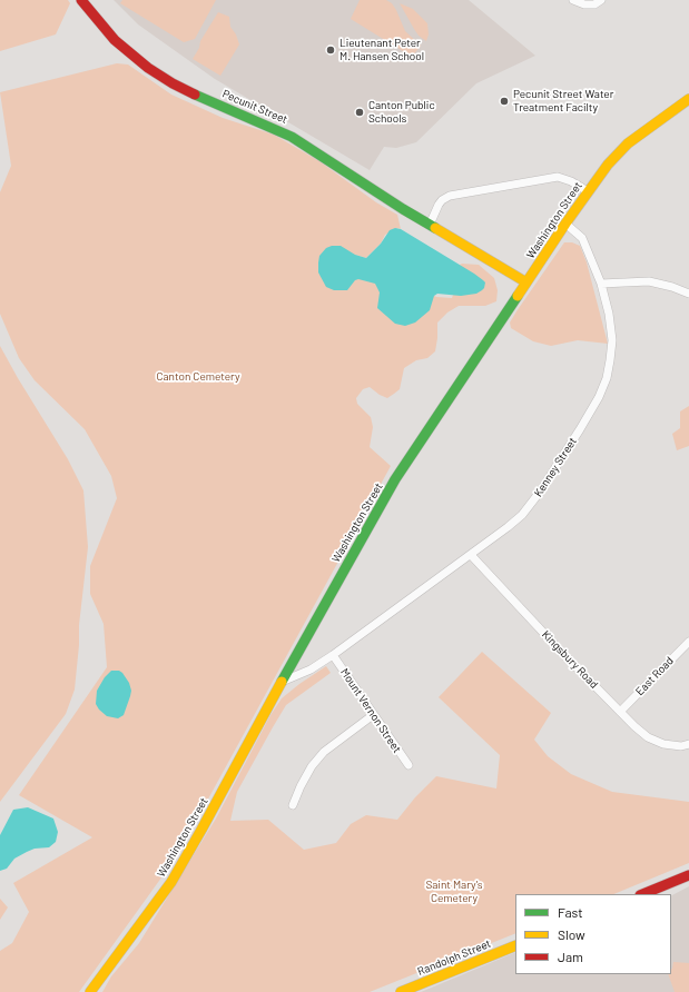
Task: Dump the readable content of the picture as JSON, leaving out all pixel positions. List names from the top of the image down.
{
  "streets": {
    "main road": ["Pecunit Street", "Washington Street", "Randolph Street"],
    "street": [
      "Kenney Street",
      "Kingsbury Road",
      "East Road",
      "Mount Vernon Street"
    ]
  },
  "crossings": [
    ["Pecunit Street", "Washington Street"],
    ["Washington Street", "Kenney Street"],
    ["Kenney Street", "Kingsbury Road"],
    ["Kenney Street", "Mount Vernon Street"],
    ["Kingsbury Road", "East Road"]
  ],
  "parks": ["Canton Cemetery", "Saint Mary's Cemetery"],
  "places": ["Lieutenant Peter M. Hansen School", "Pecunit Street Water Treatment Facilty", "Canton Public Schools"],
  "legend": ["Fast", "Slow", "Jam"]
}
